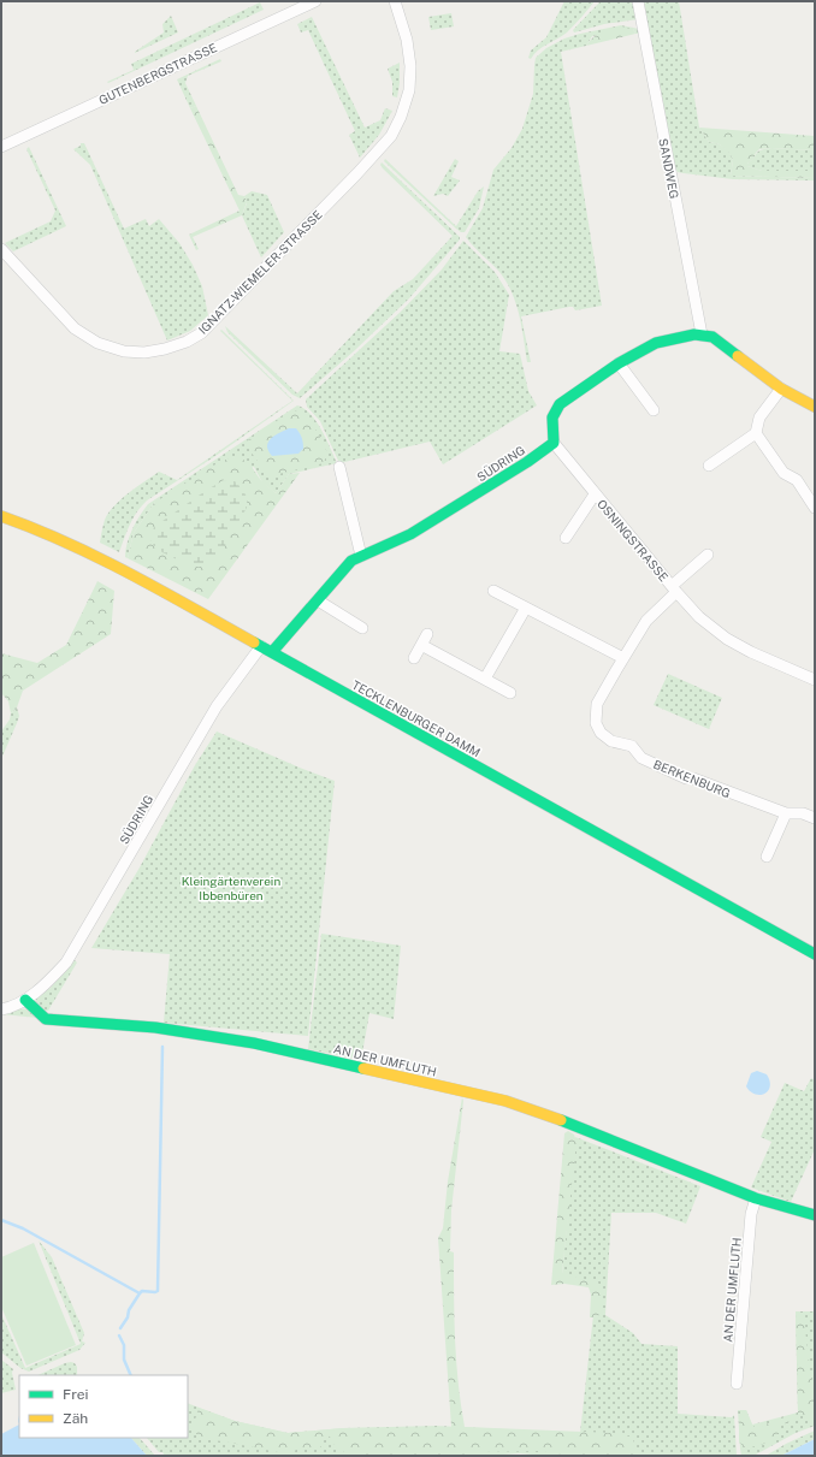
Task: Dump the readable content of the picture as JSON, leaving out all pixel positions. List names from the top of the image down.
{
  "streets": {
    "street": [
      "GUTENBERGSTRASSE",
      "SANDWEG",
      "IGNATZ-WIEMELER-STRASSE",
      "SÜDRING",
      "OSNINGSTRASSE",
      "TECKLENBURGER DAMM",
      "BERKENBURG",
      "AN DER UMFLUTH"
    ]
  },
  "crossings": [
    ["SÜDRING", "OSNINGSTRASSE"],
    ["SÜDRING", "TECKLENBURGER DAMM"],
    ["SÜDRING", "AN DER UMFLUTH"],
    ["OSNINGSTRASSE", "BERKENBURG"]
  ],
  "parks": ["Kleingärtenverein Ibbenbüren"],
  "legend": ["Frei", "Zäh"]
}
